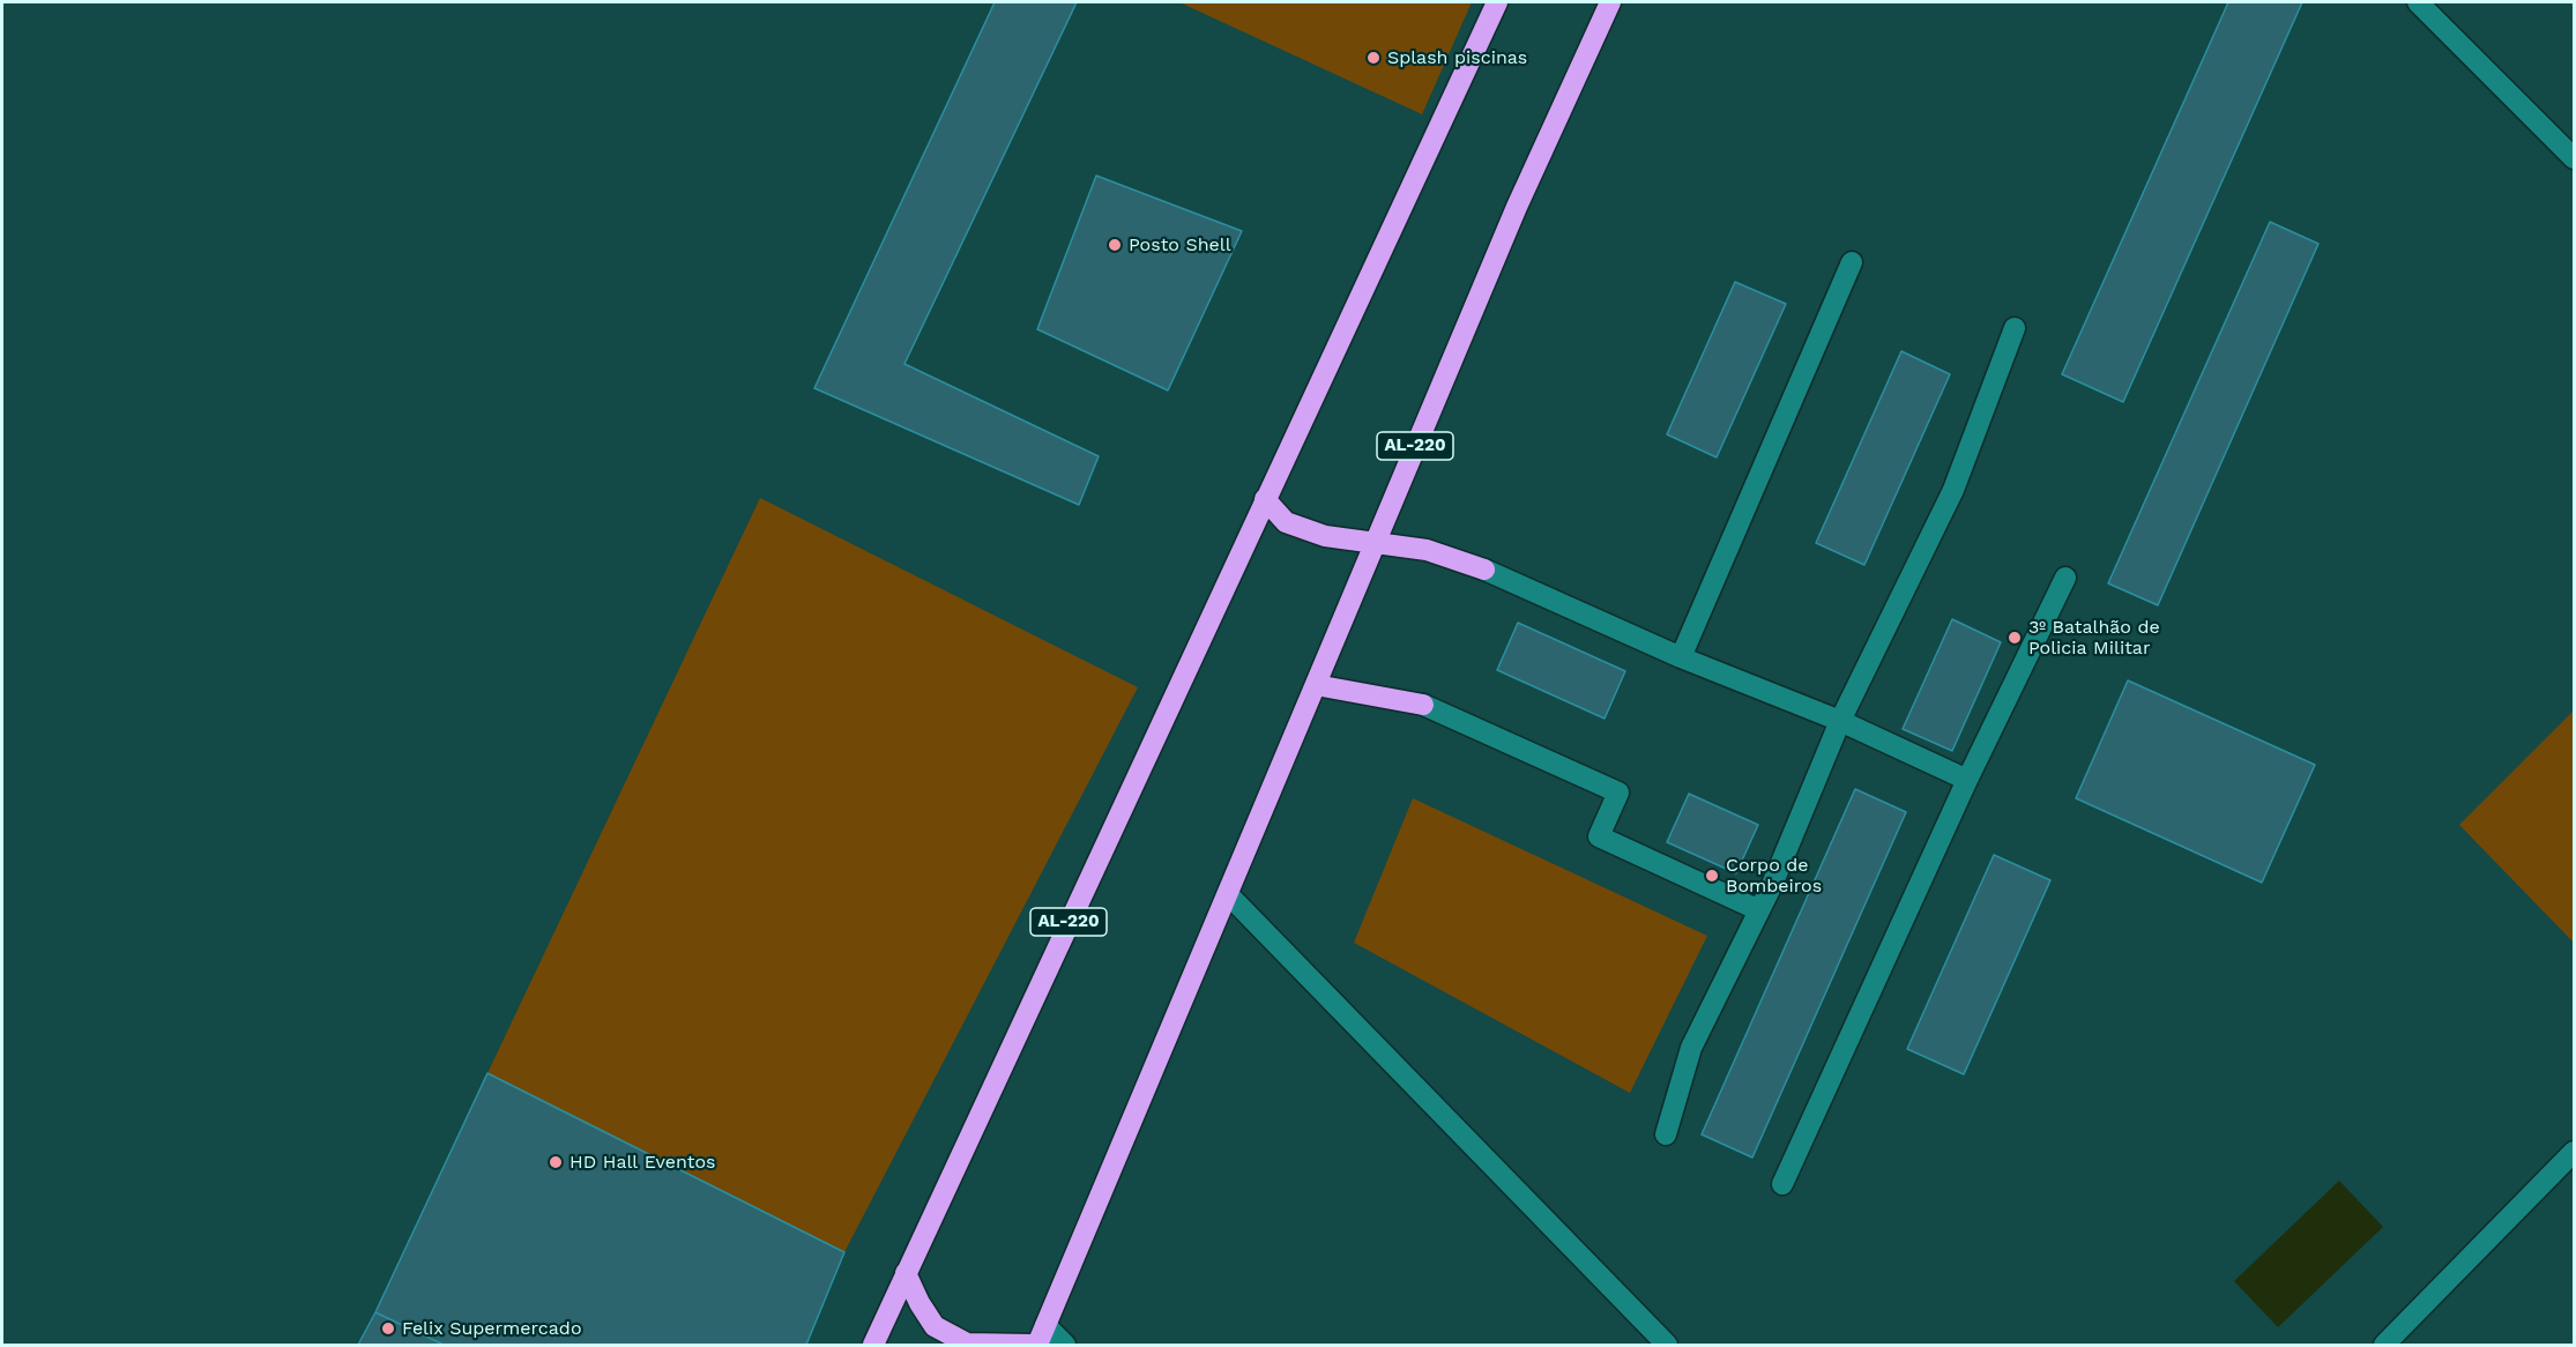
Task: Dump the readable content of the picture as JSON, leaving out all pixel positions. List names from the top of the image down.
{
  "streets": {
    "highway": ["AL-220"]
  },
  "places": [
    "Splash piscinas",
    "Posto Shell",
    "3º Batalhão de Policia Militar",
    "Corpo de Bombeiros",
    "HD Hall Eventos",
    "Felix Supermercado"
  ]
}
